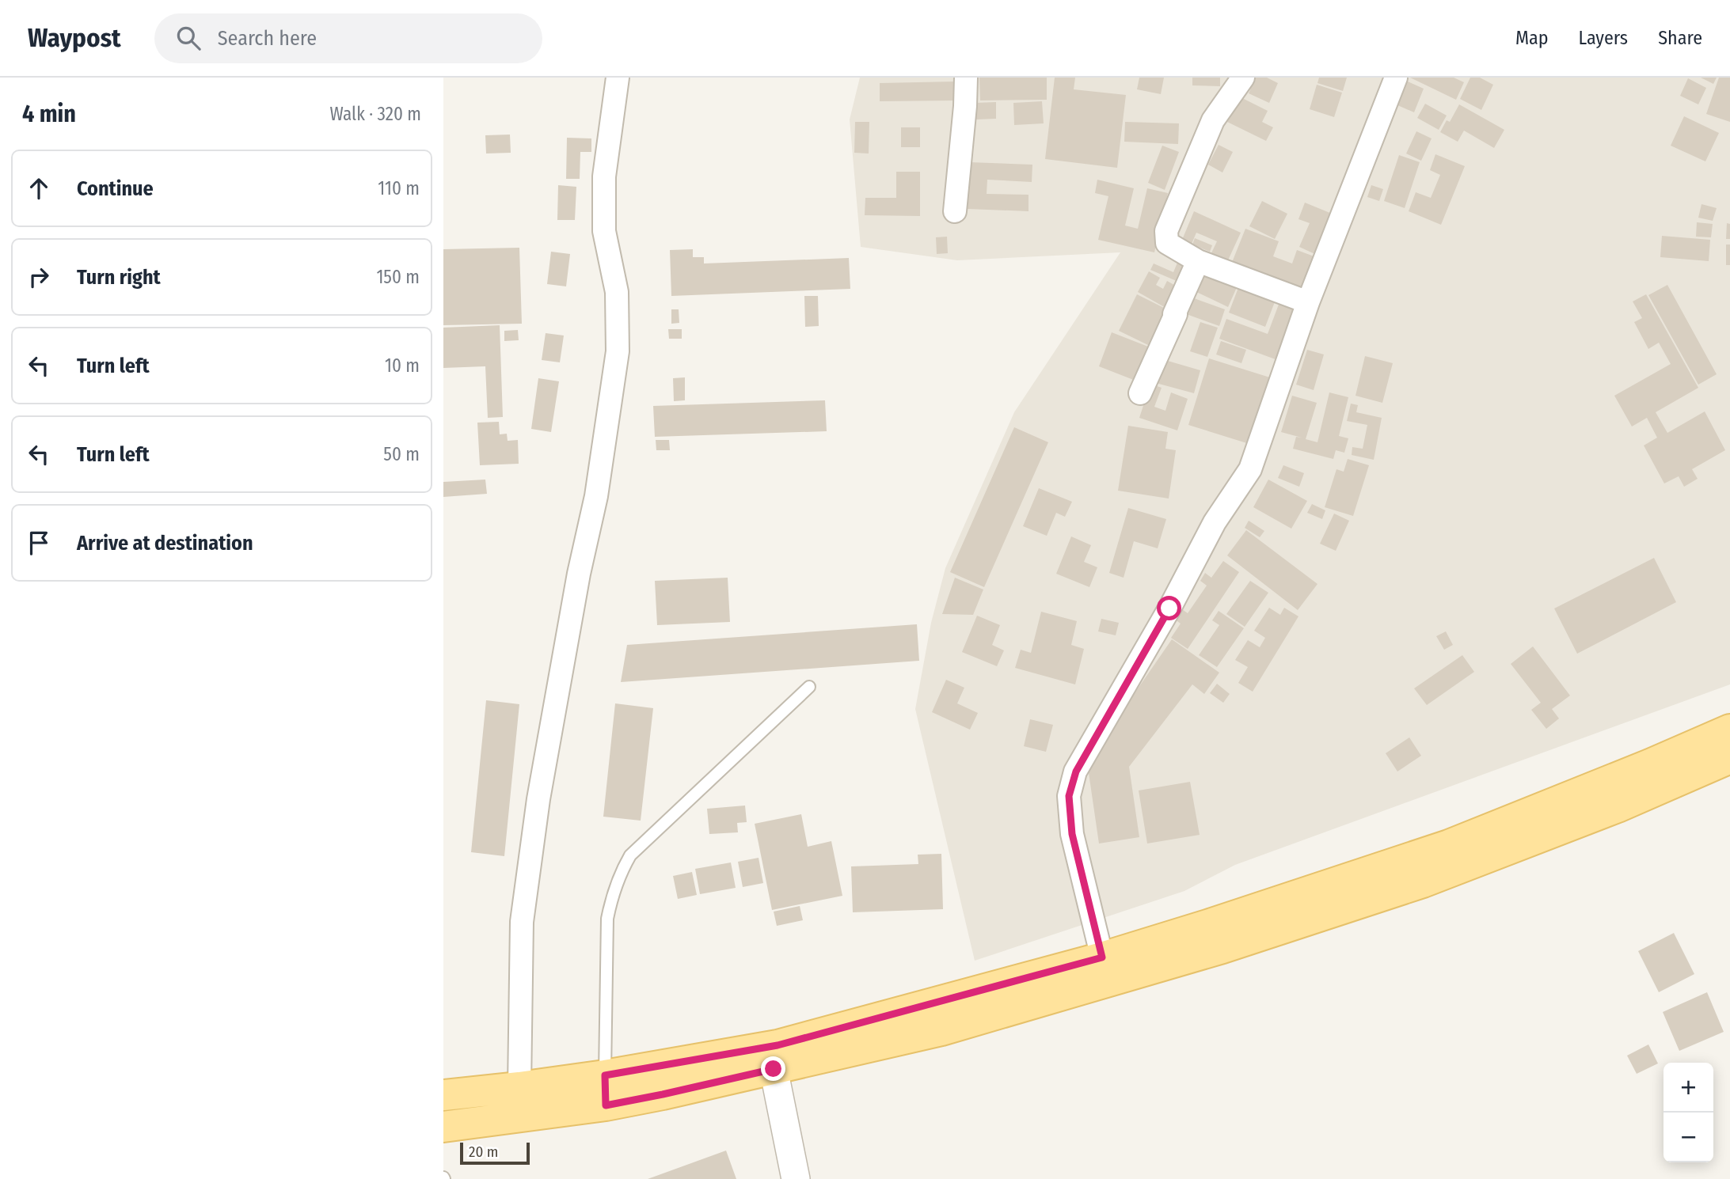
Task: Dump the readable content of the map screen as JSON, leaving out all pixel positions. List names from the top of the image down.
{
  "scale_bar": "20 m",
  "page": {
    "header": "Waypost",
    "search": "Search here",
    "nav": ["Map", "Layers", "Share"],
    "heading": ["4 min", "Walk · 320 m"],
    "list": [
      ["Continue", "110 m"],
      ["Turn right", "150 m"],
      ["Turn left", "10 m"],
      ["Turn left", "50 m"],
      "Arrive at destination"
    ],
    "map_buttons": ["+", "−"],
    "scale": "20 m"
  }
}
